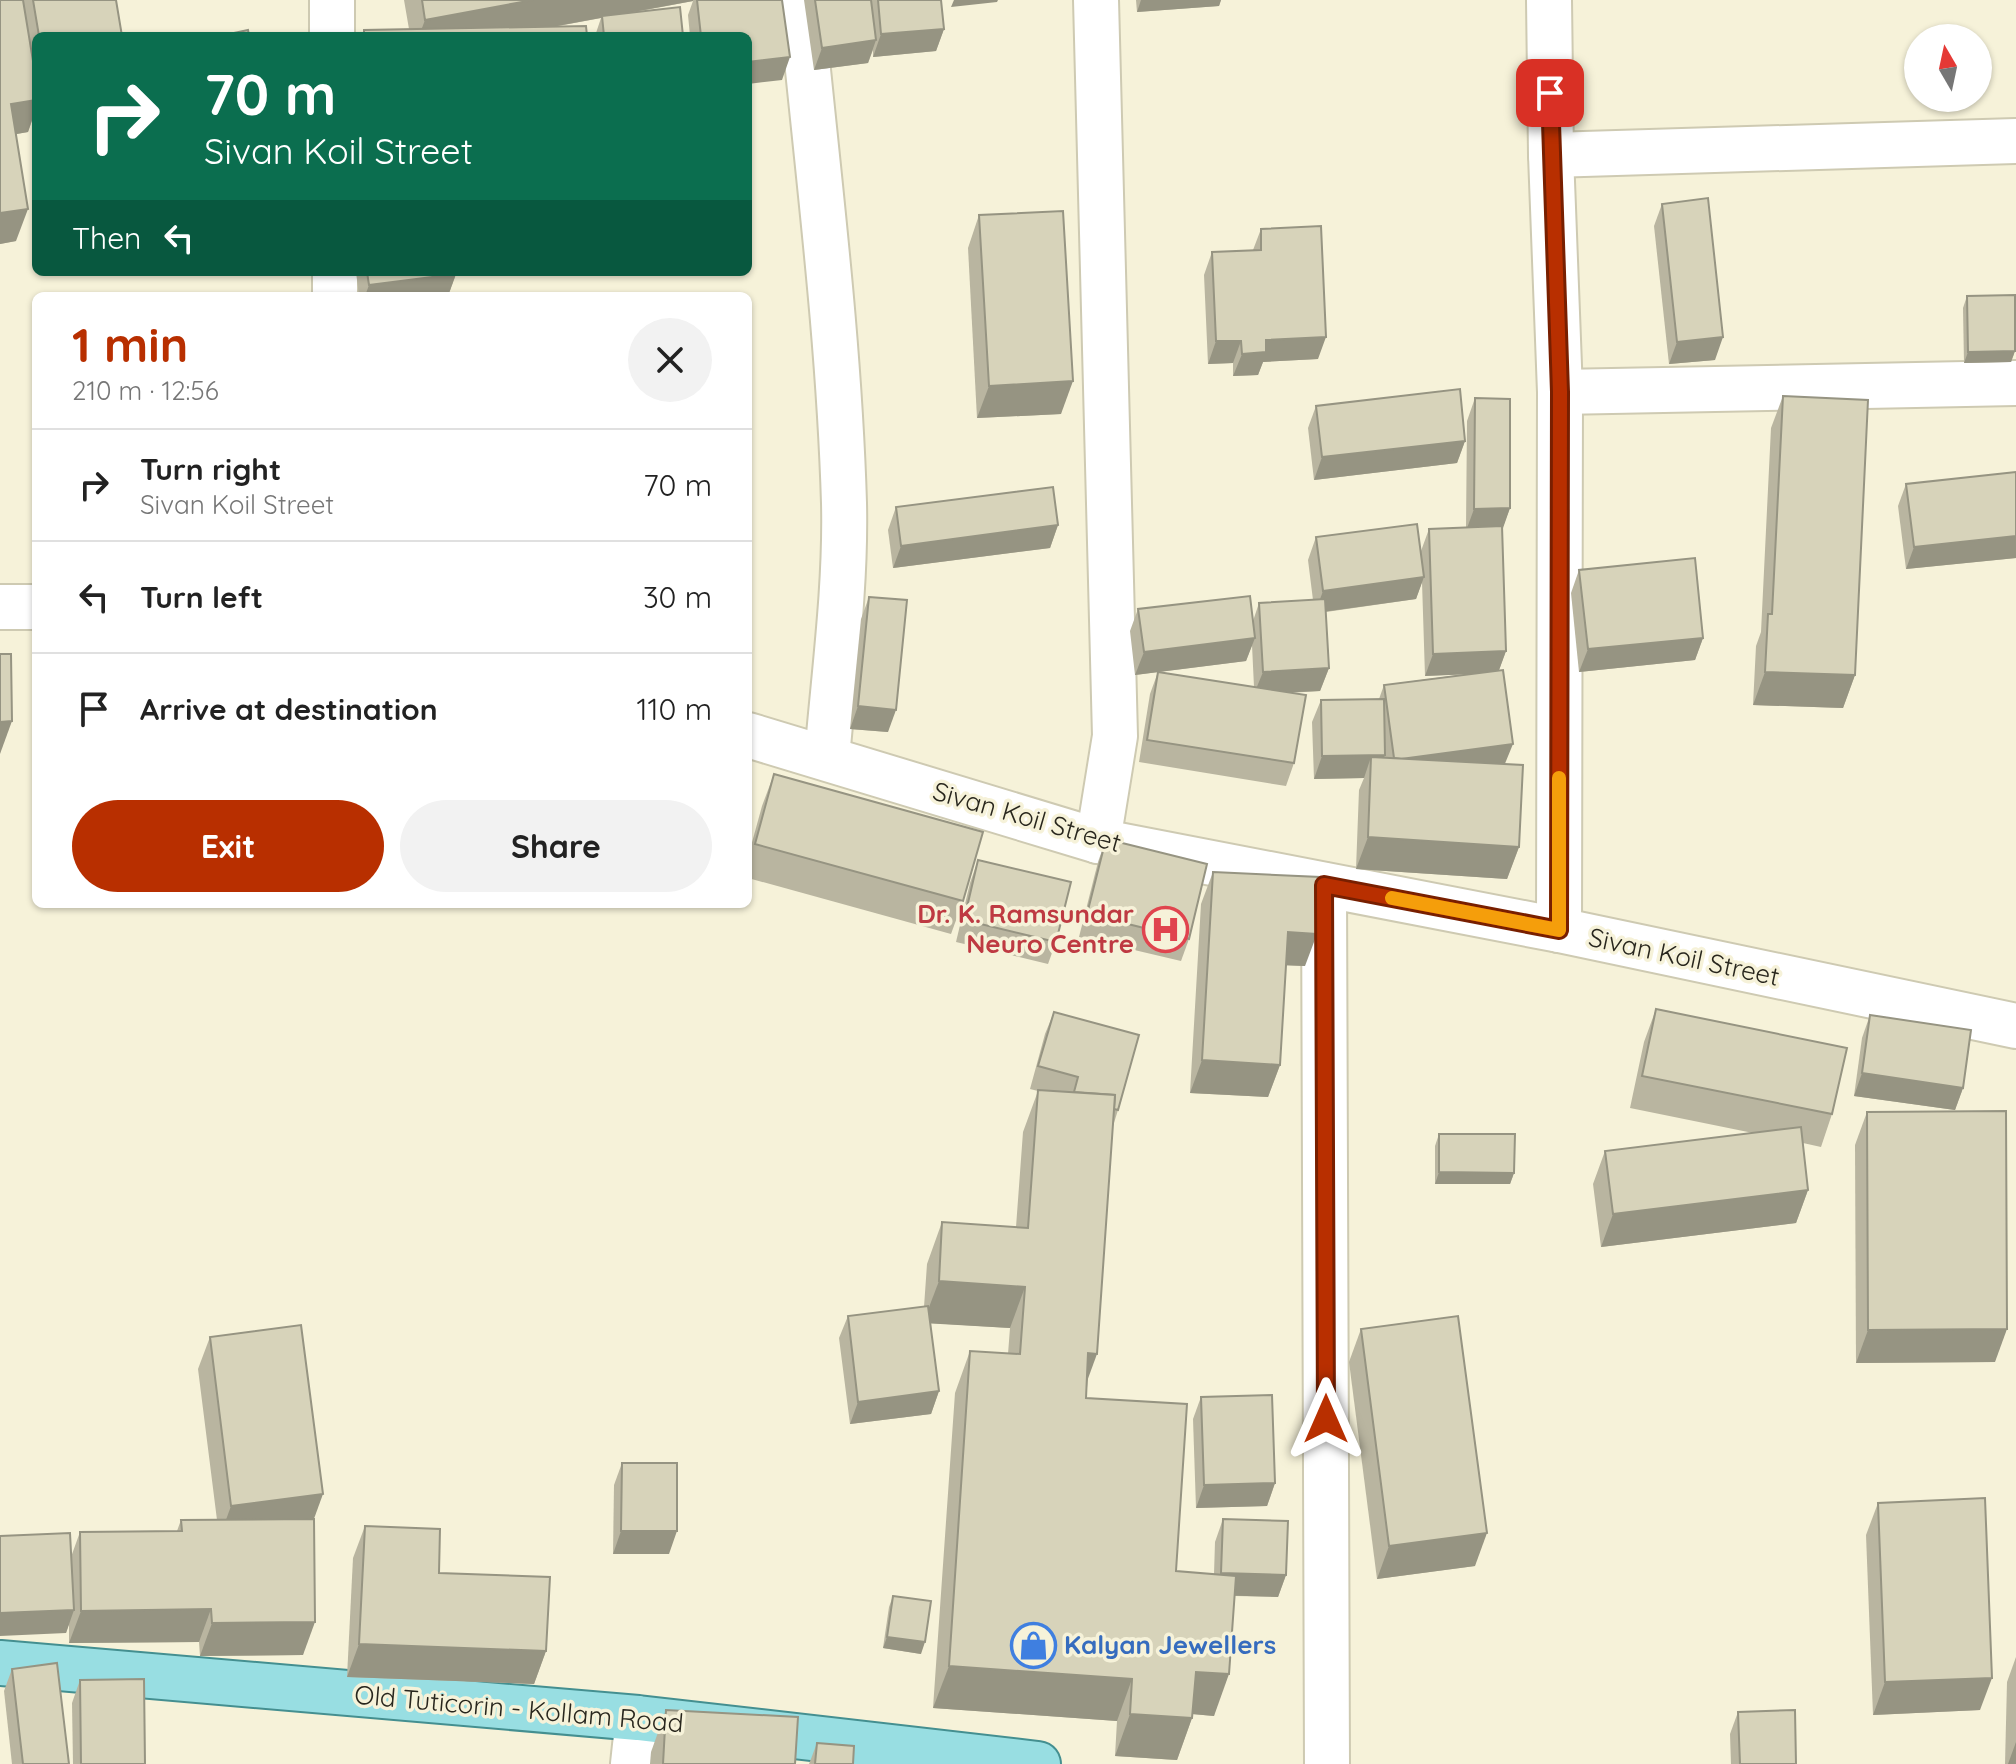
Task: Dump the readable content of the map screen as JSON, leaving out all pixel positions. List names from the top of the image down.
{
  "streets": {
    "main road": ["Old Tuticorin - Kollam Road"],
    "street": ["Sivan Koil Street"]
  },
  "places": {
    "hospital": ["Dr. K. Ramsundar Neuro Centre"],
    "shop": ["Kalyan Jewellers"]
  },
  "north": "top",
  "page": {
    "turn": ["70 m", "Sivan Koil Street"],
    "then": "Then",
    "heading": ["1 min", "210 m · 12:56"],
    "list": [
      {
        "name": "Turn right",
        "note": "Sivan Koil Street",
        "value": "70 m"
      },
      {
        "name": "Turn left",
        "value": "30 m"
      },
      {
        "name": "Arrive at destination",
        "value": "110 m"
      }
    ],
    "buttons": ["Exit", "Share"]
  }
}
